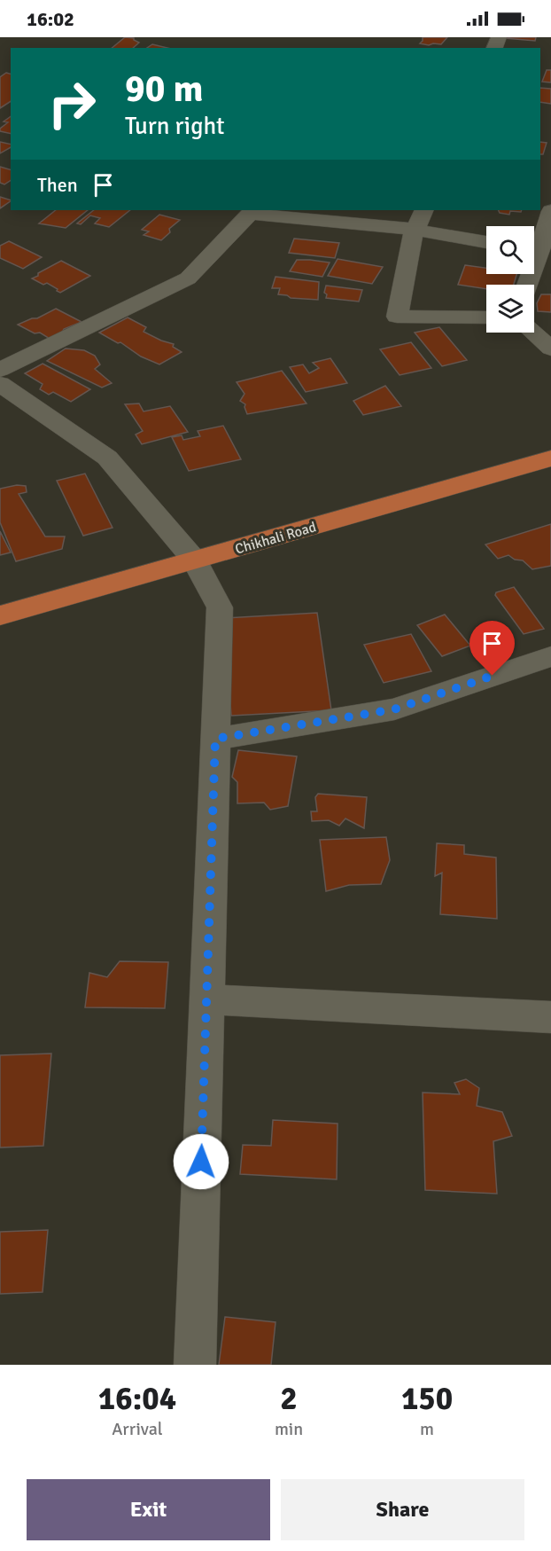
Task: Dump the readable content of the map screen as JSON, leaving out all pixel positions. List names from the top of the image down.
{
  "streets": {
    "highway": ["Chikhali Road"]
  },
  "page": {
    "status": "16:02",
    "turn": ["90 m", "Turn right"],
    "then": "Then",
    "eta": [
      "16:04",
      "Arrival",
      "2",
      "min",
      "150",
      "m"
    ],
    "buttons": ["Exit", "Share"]
  }
}
